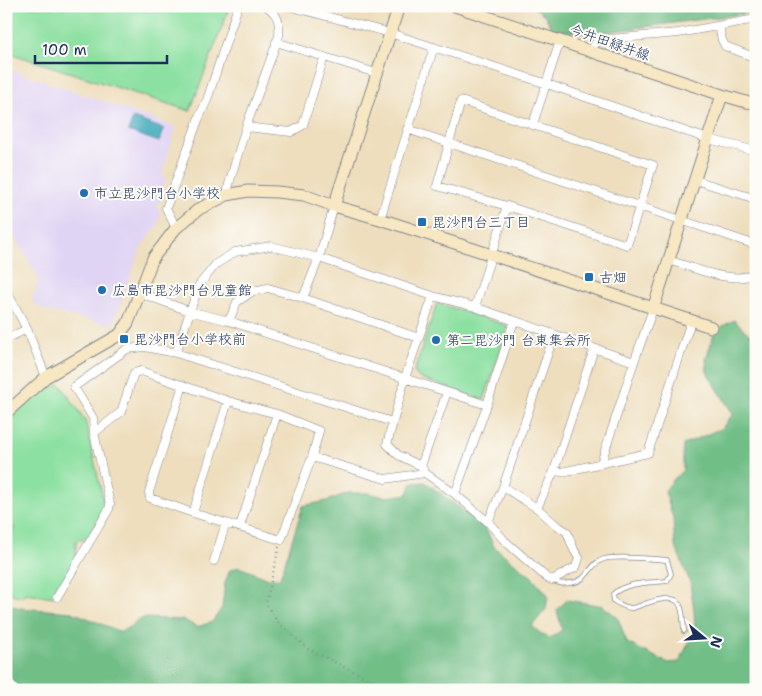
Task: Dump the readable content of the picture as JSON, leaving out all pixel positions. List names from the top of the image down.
{
  "streets": {
    "street": ["今井田緑井線"]
  },
  "places": {
    "other": ["市立毘沙門台小学校", "広島市毘沙門台児童館", "第二毘沙門 台東集会所"],
    "transit": ["毘沙門台三丁目", "古畑", "毘沙門台小学校前"]
  },
  "scale_bar": "100 m",
  "north": "right"
}
